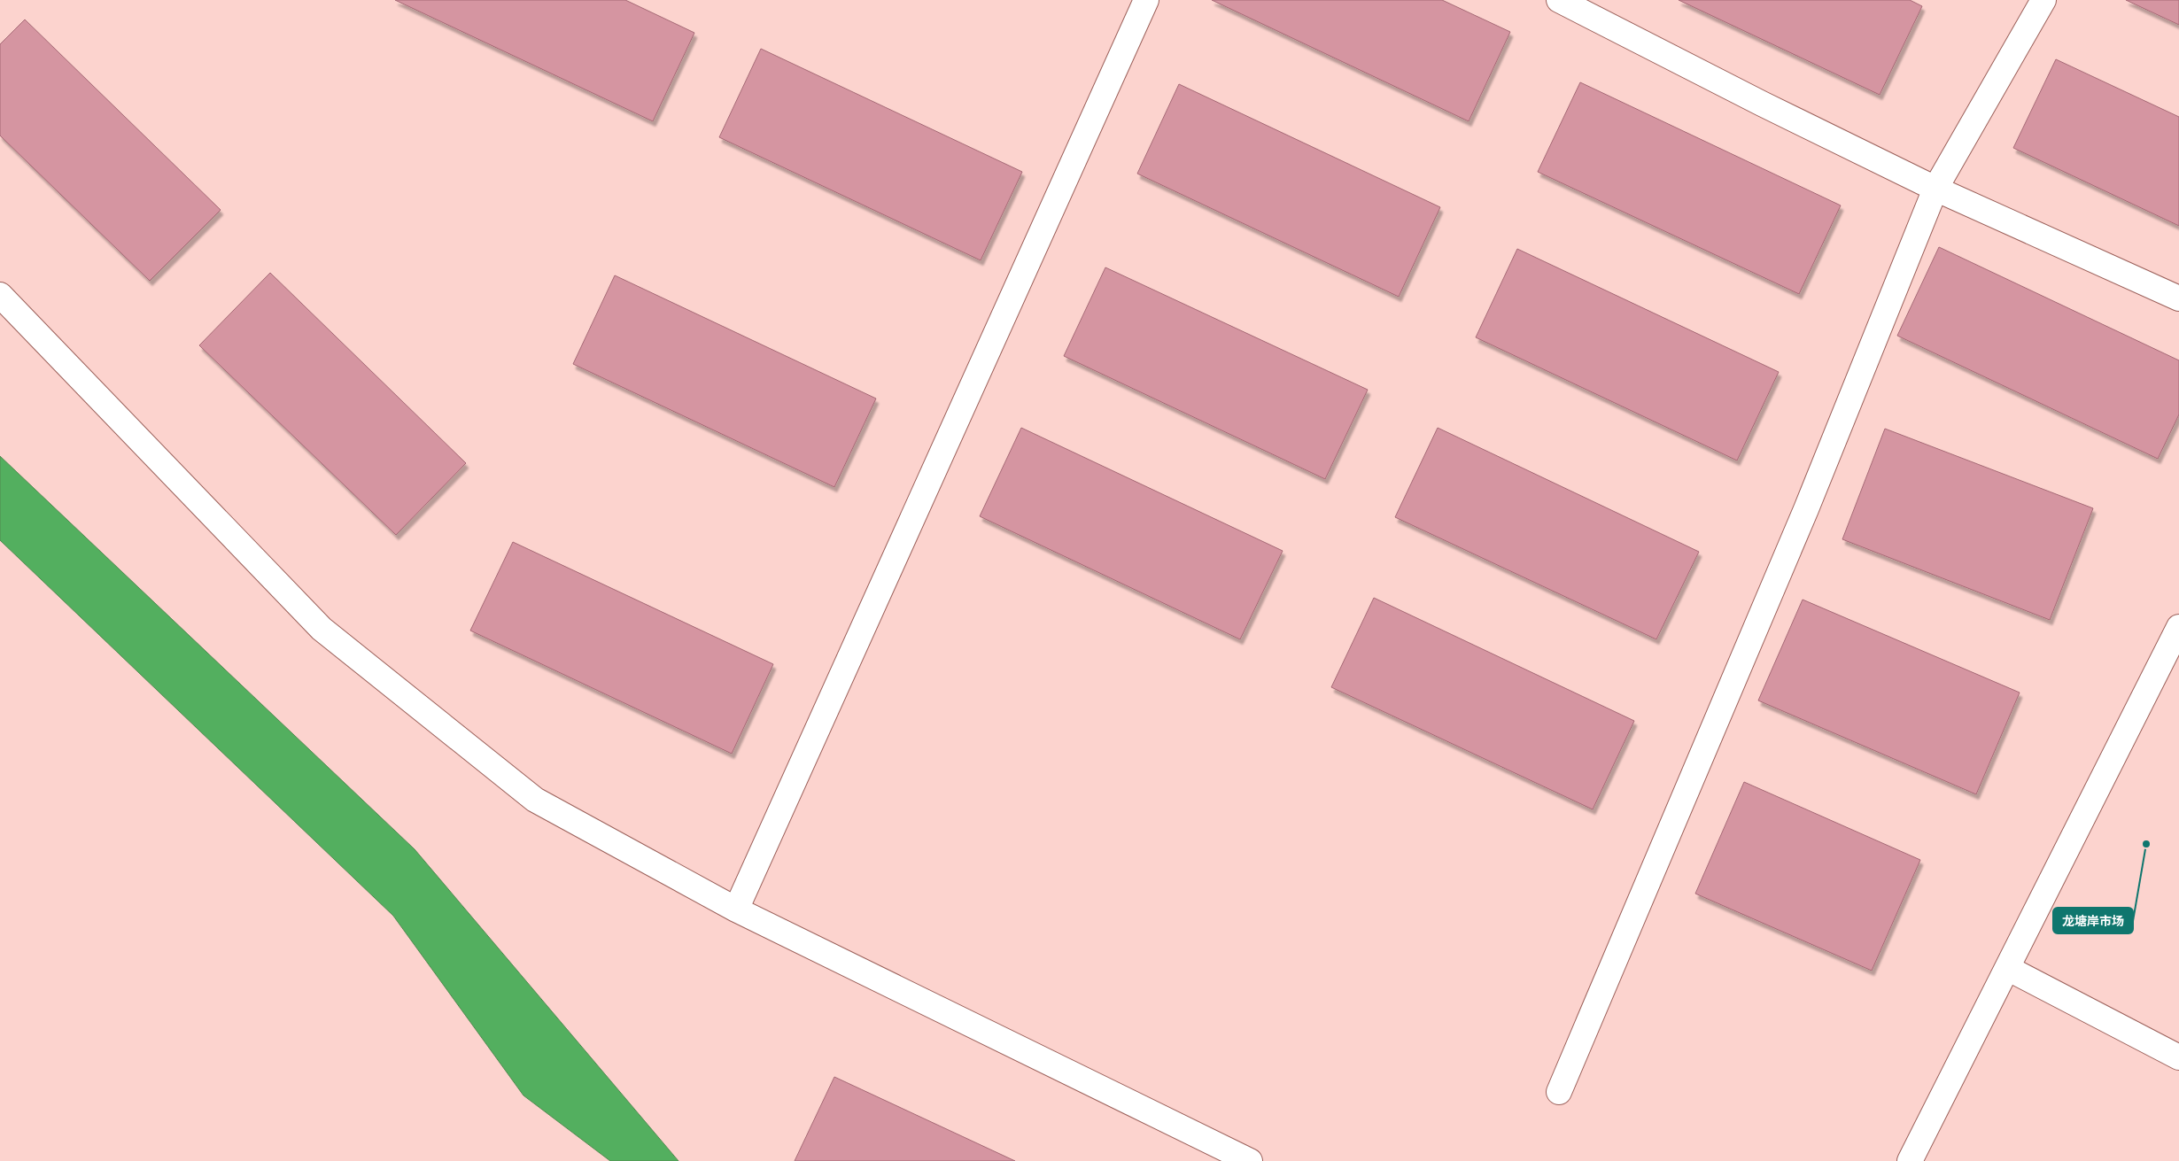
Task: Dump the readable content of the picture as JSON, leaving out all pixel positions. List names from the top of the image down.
{
  "places": ["龙塘岸市场"]
}
